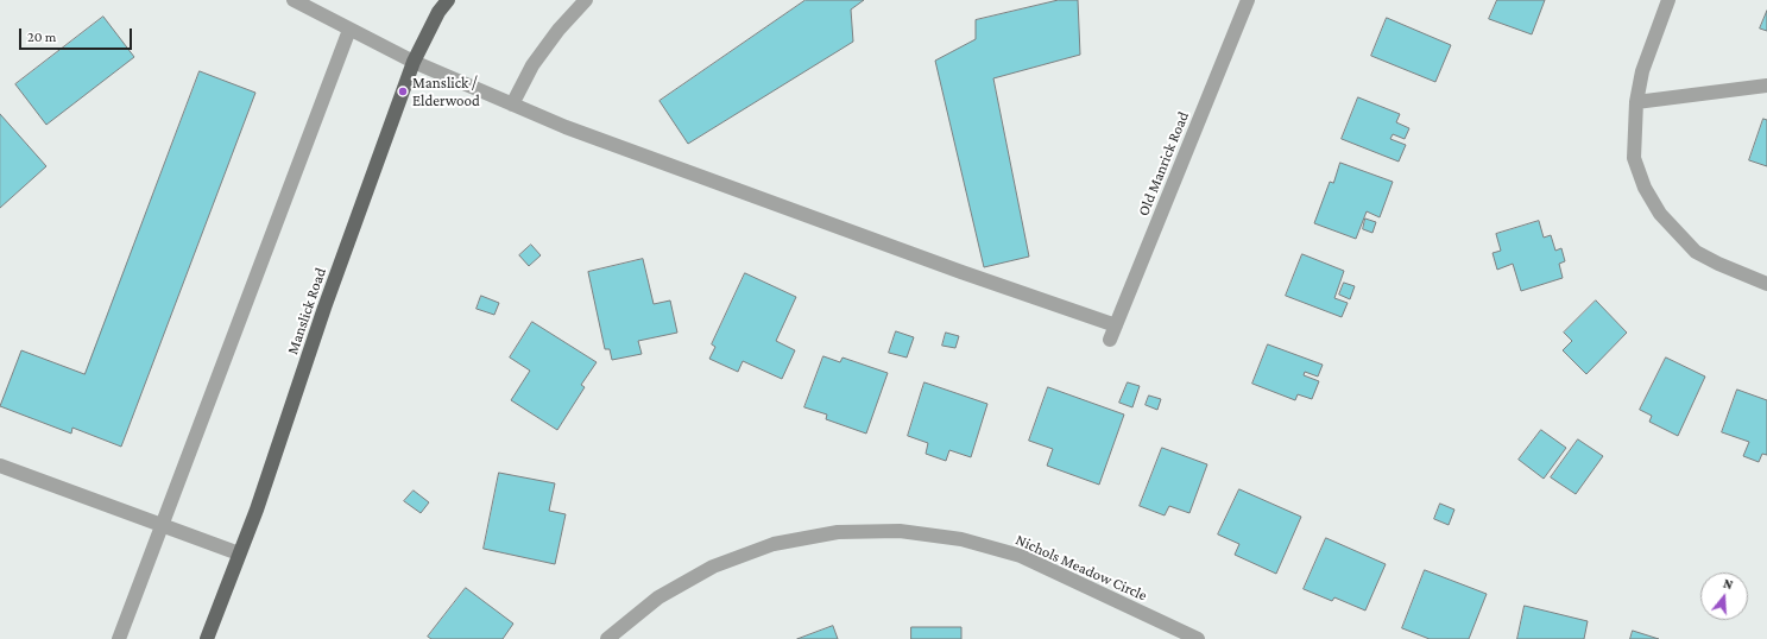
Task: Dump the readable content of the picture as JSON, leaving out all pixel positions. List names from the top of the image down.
{
  "streets": {
    "main road": ["Manslick Road"],
    "street": ["Old Manrick Road", "Nichols Meadow Circle"]
  },
  "places": ["Manslick / Elderwood"],
  "scale_bar": "20 m",
  "north": "top"
}
